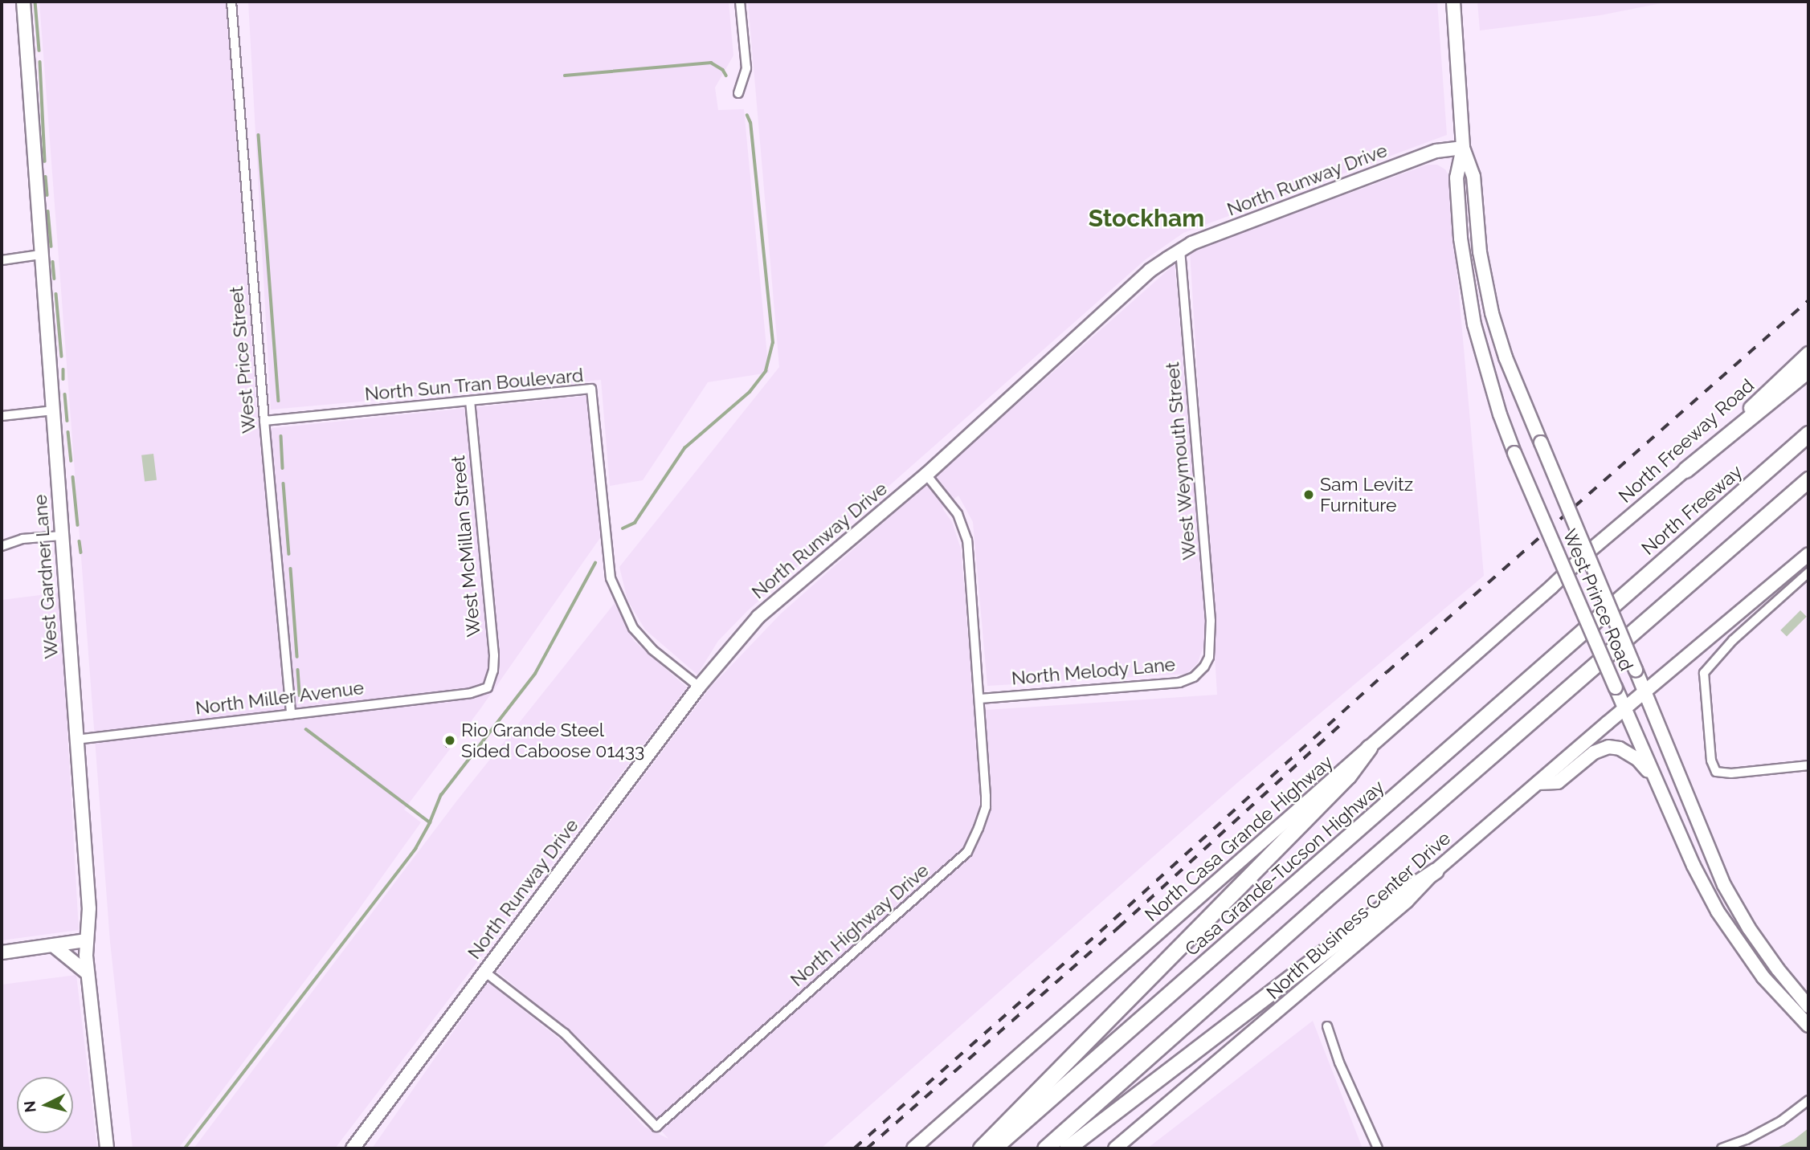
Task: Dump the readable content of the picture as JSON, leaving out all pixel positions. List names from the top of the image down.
{
  "streets": {
    "highway": ["North Freeway", "Casa Grande-Tucson Highway"],
    "street": [
      "North Runway Drive",
      "West Price Street",
      "North Sun Tran Boulevard",
      "North Freeway Road",
      "West Weymouth Street",
      "West McMillan Street",
      "West Gardner Lane",
      "West Prince Road",
      "North Melody Lane",
      "North Miller Avenue",
      "North Casa Grande Highway",
      "North Business Center Drive",
      "North Highway Drive"
    ]
  },
  "crossings": [
    ["North Runway Drive", "North Sun Tran Boulevard"],
    ["North Runway Drive", "West Weymouth Street"],
    ["North Runway Drive", "West Prince Road"],
    ["North Runway Drive", "North Highway Drive"],
    ["West Price Street", "North Sun Tran Boulevard"],
    ["West Price Street", "North Miller Avenue"],
    ["North Sun Tran Boulevard", "West McMillan Street"],
    ["North Freeway Road", "West Prince Road"],
    ["North Freeway Road", "North Casa Grande Highway"],
    ["West Weymouth Street", "North Melody Lane"],
    ["North Freeway", "Casa Grande-Tucson Highway"],
    ["West McMillan Street", "North Miller Avenue"],
    ["West Gardner Lane", "North Miller Avenue"],
    ["West Prince Road", "North Casa Grande Highway"],
    ["West Prince Road", "North Business Center Drive"],
    ["North Melody Lane", "North Highway Drive"]
  ],
  "districts": ["Stockham"],
  "places": ["Sam Levitz Furniture", "Rio Grande Steel Sided Caboose 01433"],
  "north": "left"
}
